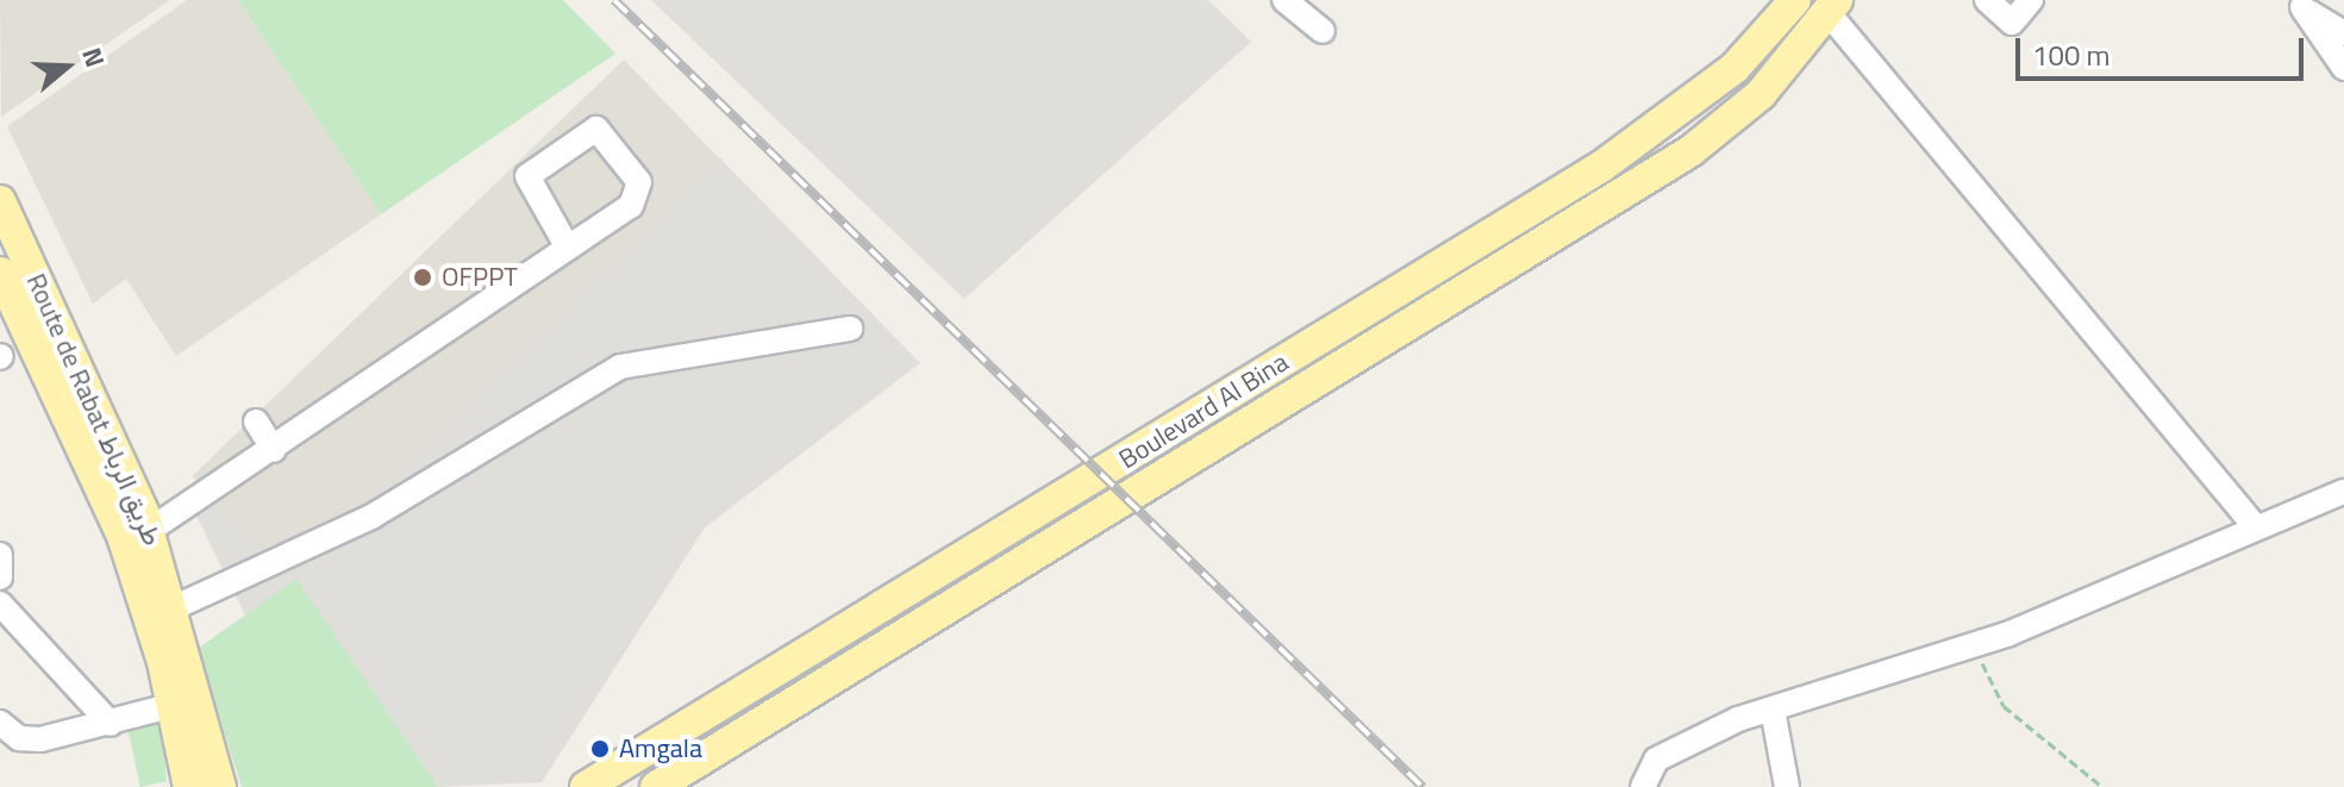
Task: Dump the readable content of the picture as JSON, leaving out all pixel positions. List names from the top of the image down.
{
  "streets": {
    "main road": ["Route de Rabat طريق الرباط", "Boulevard Al Bina"]
  },
  "places": ["OFPPT", "Amgala"],
  "scale_bar": "100 m",
  "north": "right"
}
